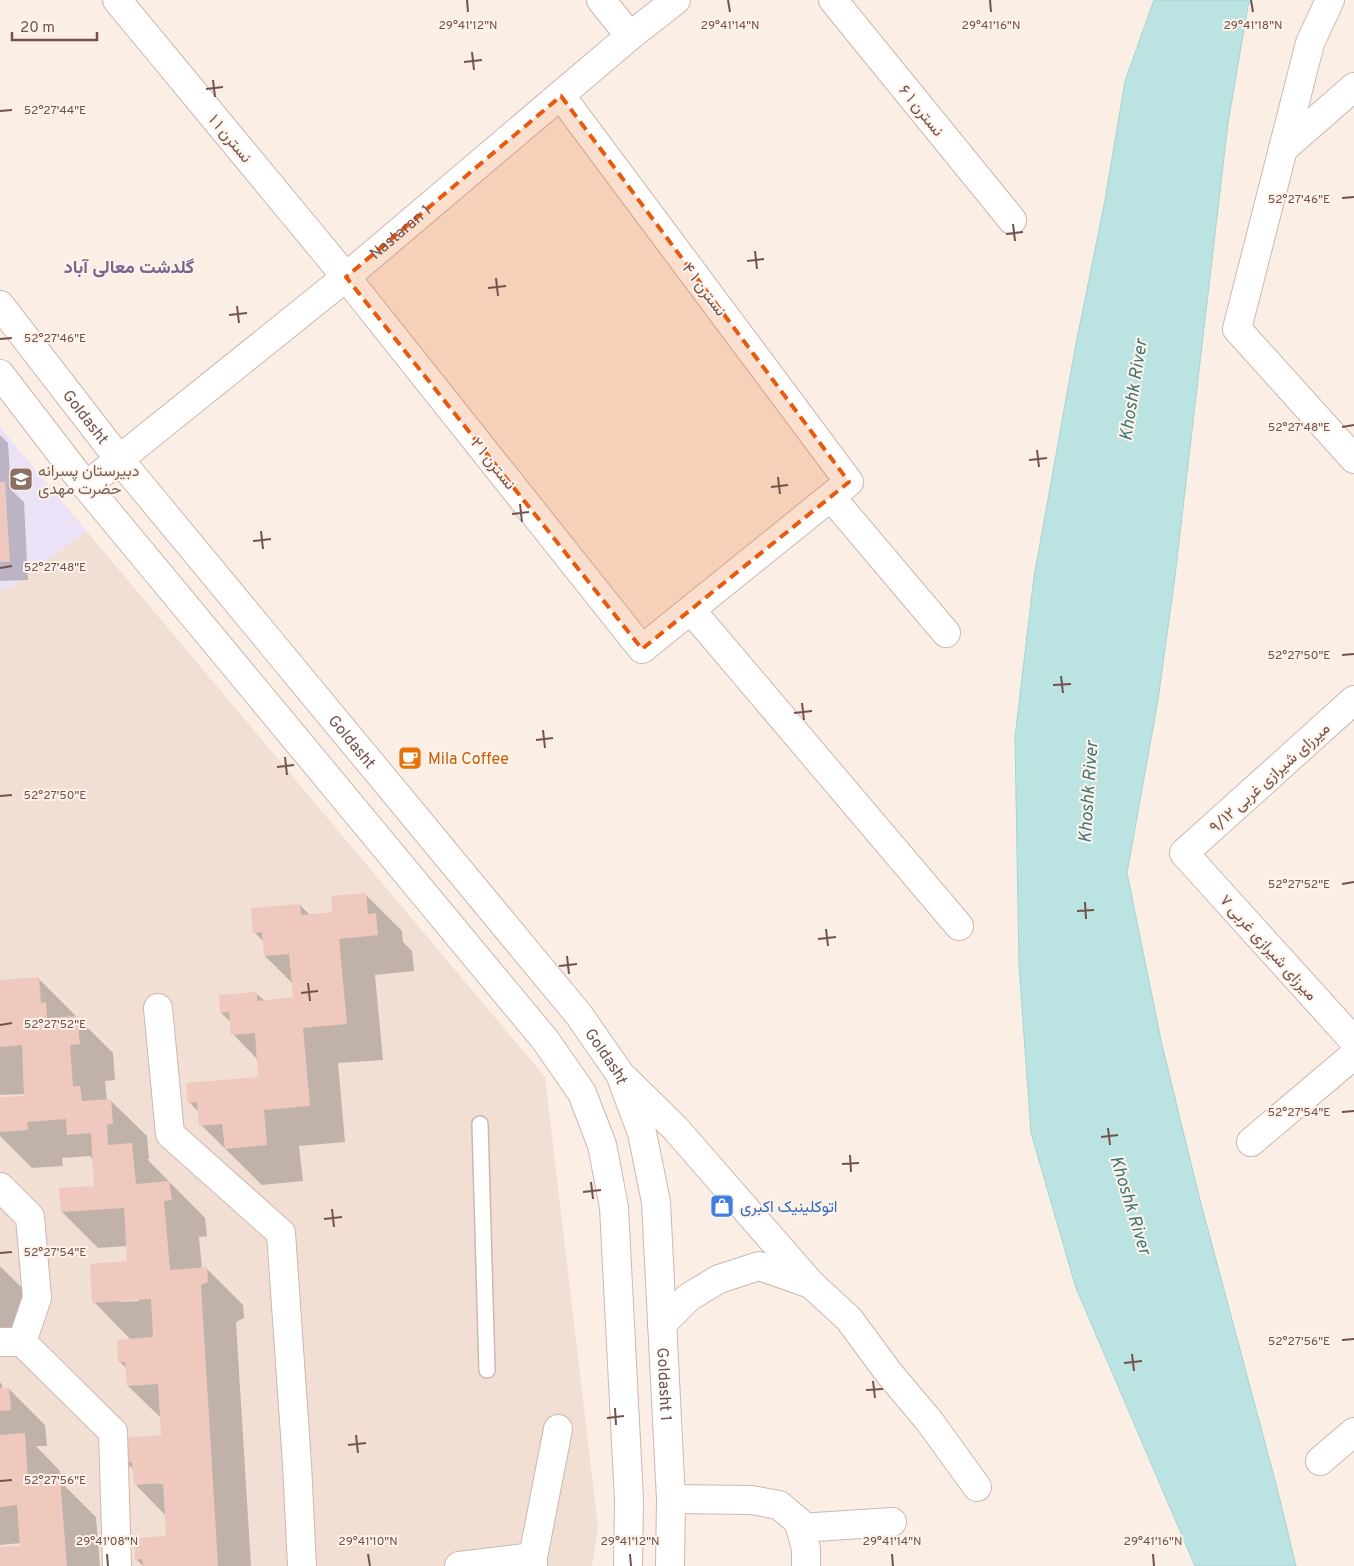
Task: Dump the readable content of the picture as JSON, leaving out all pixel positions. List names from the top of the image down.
{
  "streets": {
    "street": [
      "۶ نسترن ۱",
      "۱ نسترن ۱",
      "Nastaran 1",
      "۴ نسترن ۱",
      "Goldasht",
      "۲ نسترن ۱",
      "۹/۱۲ میرزای شیرازی غربی",
      "۷ میرزای شیرازی غربی",
      "Goldasht 1"
    ]
  },
  "crossings": [
    ["۱ نسترن ۱", "Nastaran 1"],
    ["۱ نسترن ۱", "۲ نسترن ۱"],
    ["Nastaran 1", "۴ نسترن ۱"],
    ["Nastaran 1", "Goldasht"],
    ["Nastaran 1", "۲ نسترن ۱"],
    ["Goldasht", "Goldasht 1"],
    ["۹/۱۲ میرزای شیرازی غربی", "۷ میرزای شیرازی غربی"]
  ],
  "districts": ["گلدشت معالی آباد"],
  "water": ["Khoshk River"],
  "places": {
    "school or university": ["دبیرستان پسرانه حضرت مهدی"],
    "cafe": ["Mila Coffee"],
    "shop": ["اتوکلینیک اکبری"]
  },
  "scale_bar": "20 m",
  "coordinates": [
    "29°41'12\"N",
    "29°41'14\"N",
    "29°41'16\"N",
    "29°41'18\"N",
    "52°27'44\"E",
    "52°27'46\"E",
    "52°27'48\"E",
    "52°27'50\"E",
    "52°27'52\"E",
    "52°27'54\"E",
    "52°27'56\"E",
    "29°41'08\"N",
    "29°41'10\"N"
  ]
}
